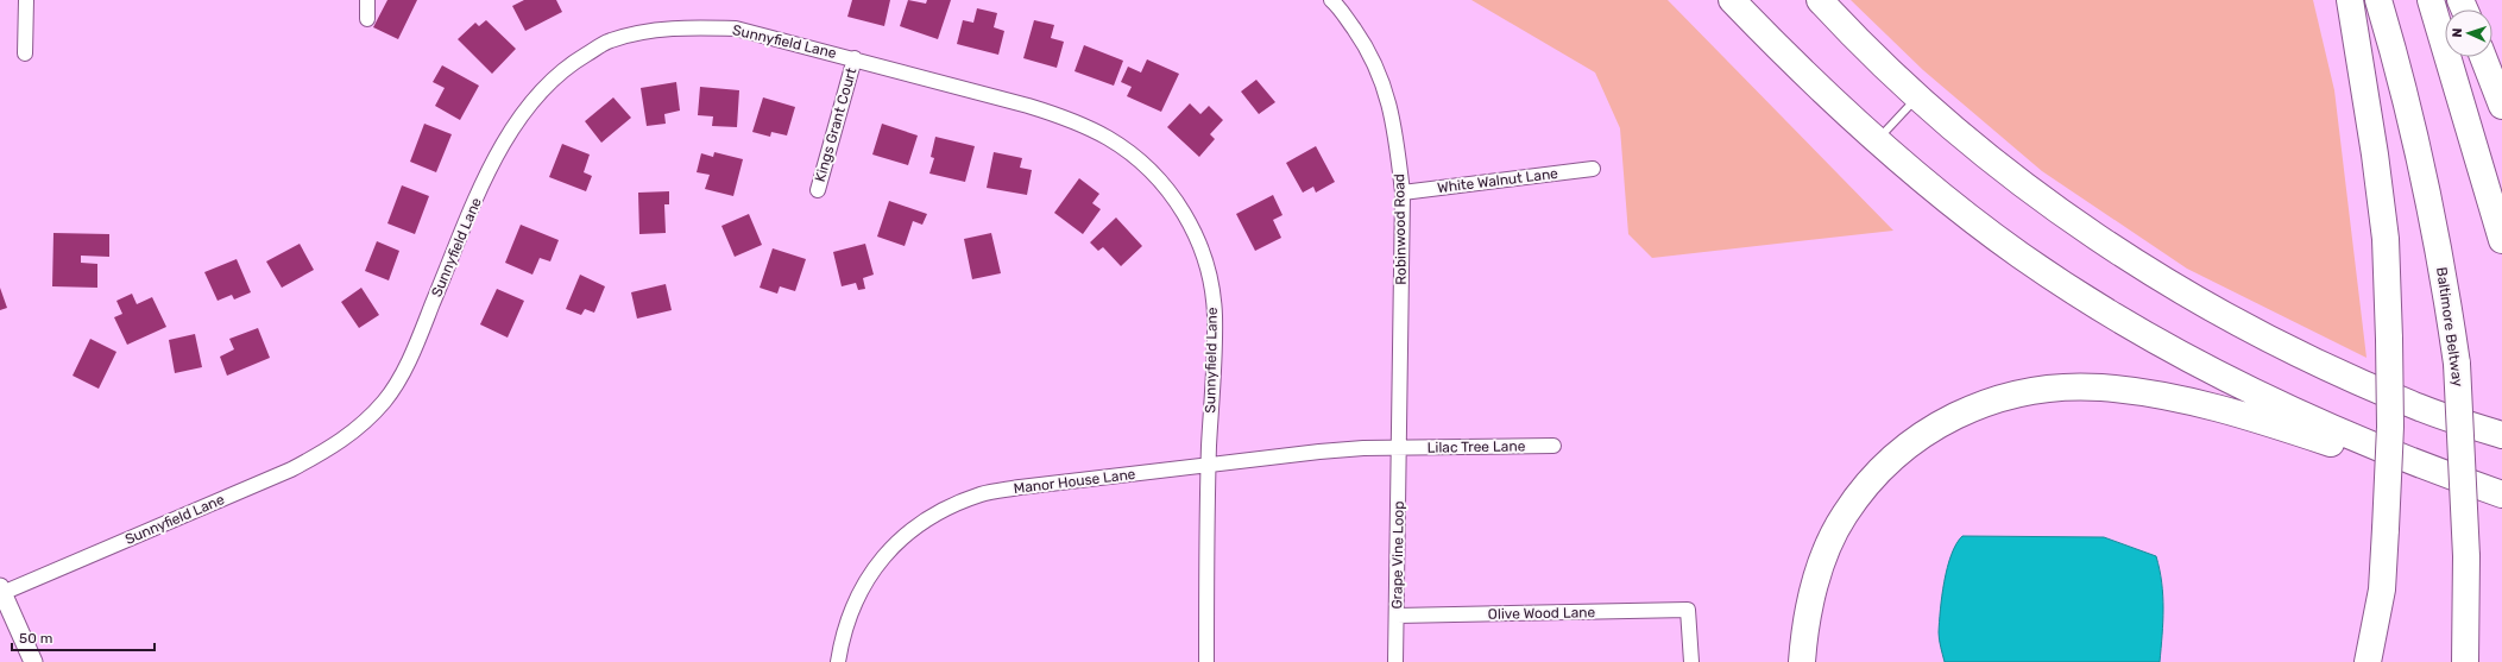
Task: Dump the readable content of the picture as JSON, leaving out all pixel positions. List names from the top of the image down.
{
  "streets": {
    "highway": ["Baltimore Beltway"],
    "street": [
      "Sunnyfield Lane",
      "Kings Grant Court",
      "White Walnut Lane",
      "Robinwood Road",
      "Lilac Tree Lane",
      "Manor House Lane",
      "Grape Vine Loop",
      "Olive Wood Lane"
    ]
  },
  "crossings": [
    ["Sunnyfield Lane", "Kings Grant Court"],
    ["Sunnyfield Lane", "Manor House Lane"],
    ["White Walnut Lane", "Robinwood Road"],
    ["Robinwood Road", "Lilac Tree Lane"],
    ["Robinwood Road", "Manor House Lane"],
    ["Robinwood Road", "Grape Vine Loop"],
    ["Lilac Tree Lane", "Manor House Lane"],
    ["Lilac Tree Lane", "Grape Vine Loop"],
    ["Manor House Lane", "Grape Vine Loop"],
    ["Grape Vine Loop", "Olive Wood Lane"]
  ],
  "scale_bar": "50 m",
  "north": "left"
}
